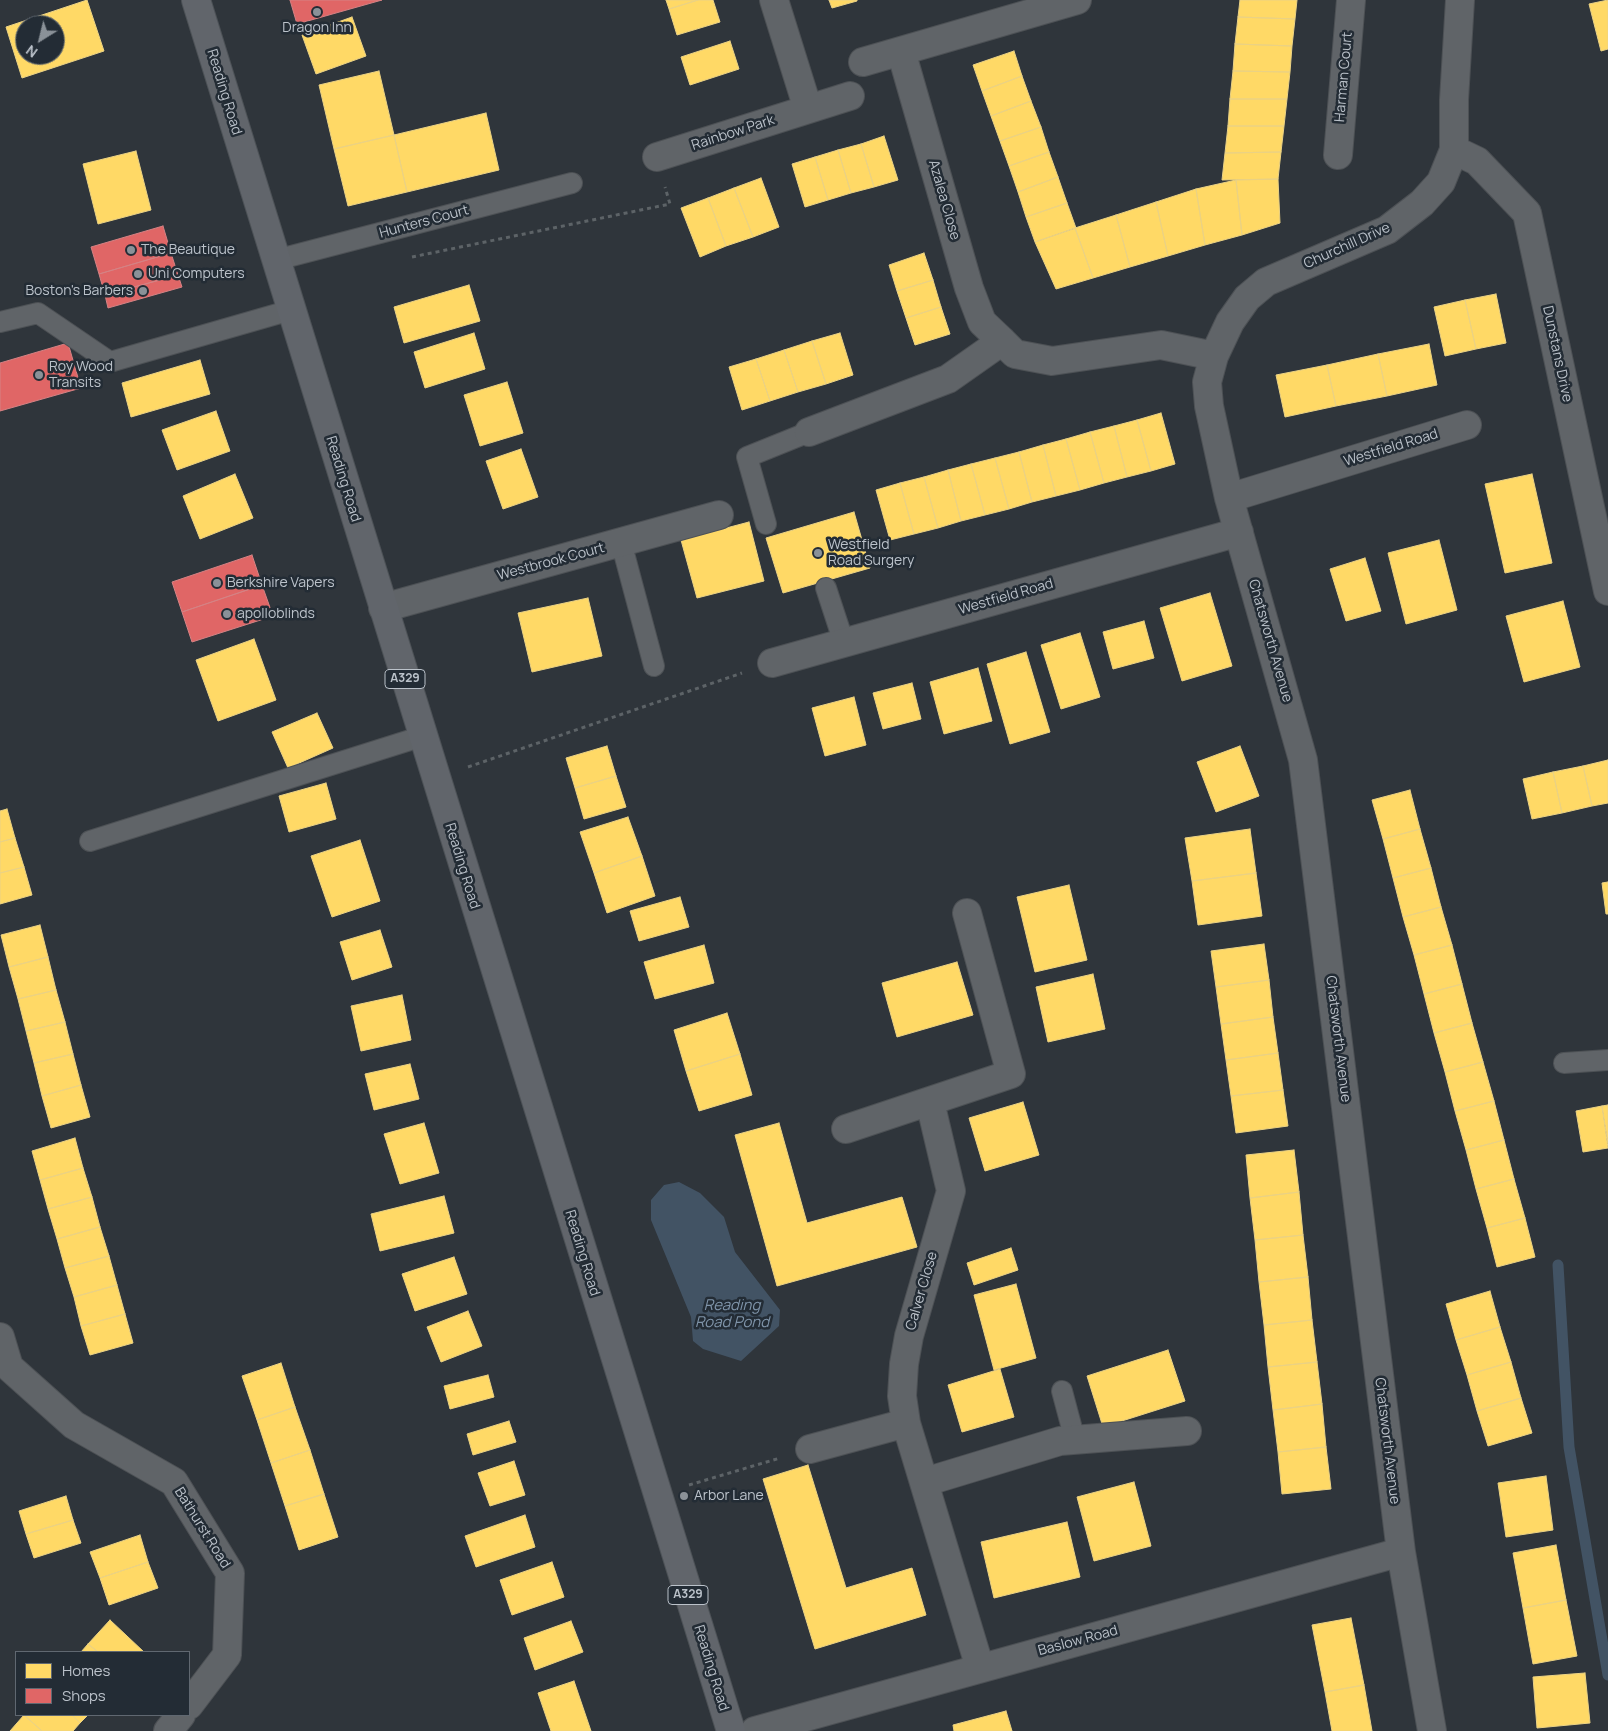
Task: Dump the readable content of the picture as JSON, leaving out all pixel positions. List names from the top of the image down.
{
  "streets": {
    "main road": ["Reading Road", "A329"],
    "street": [
      "Harman Court",
      "Rainbow Park",
      "Azalea Close",
      "Churchill Drive",
      "Dunstans Drive",
      "Westfield Road",
      "Westbrook Court",
      "Chatsworth Avenue",
      "Calver Close",
      "Bathurst Road",
      "Baslow Road"
    ],
    "lane": ["Hunters Court"]
  },
  "crossings": [
    ["Reading Road", "Hunters Court"],
    ["Reading Road", "Westbrook Court"],
    ["Azalea Close", "Churchill Drive"],
    ["Azalea Close", "Chatsworth Avenue"],
    ["Churchill Drive", "Dunstans Drive"],
    ["Churchill Drive", "Chatsworth Avenue"],
    ["Westfield Road", "Chatsworth Avenue"],
    ["Chatsworth Avenue", "Baslow Road"],
    ["Calver Close", "Baslow Road"]
  ],
  "water": ["Reading Road Pond"],
  "places": [
    "Dragon Inn",
    "The Beautique",
    "Uni Computers",
    "Boston's Barbers",
    "Roy Wood Transits",
    "Westfield Road Surgery",
    "Berkshire Vapers",
    "apolloblinds",
    "Arbor Lane"
  ],
  "legend": ["Homes", "Shops"],
  "north": "bottom left"
}
